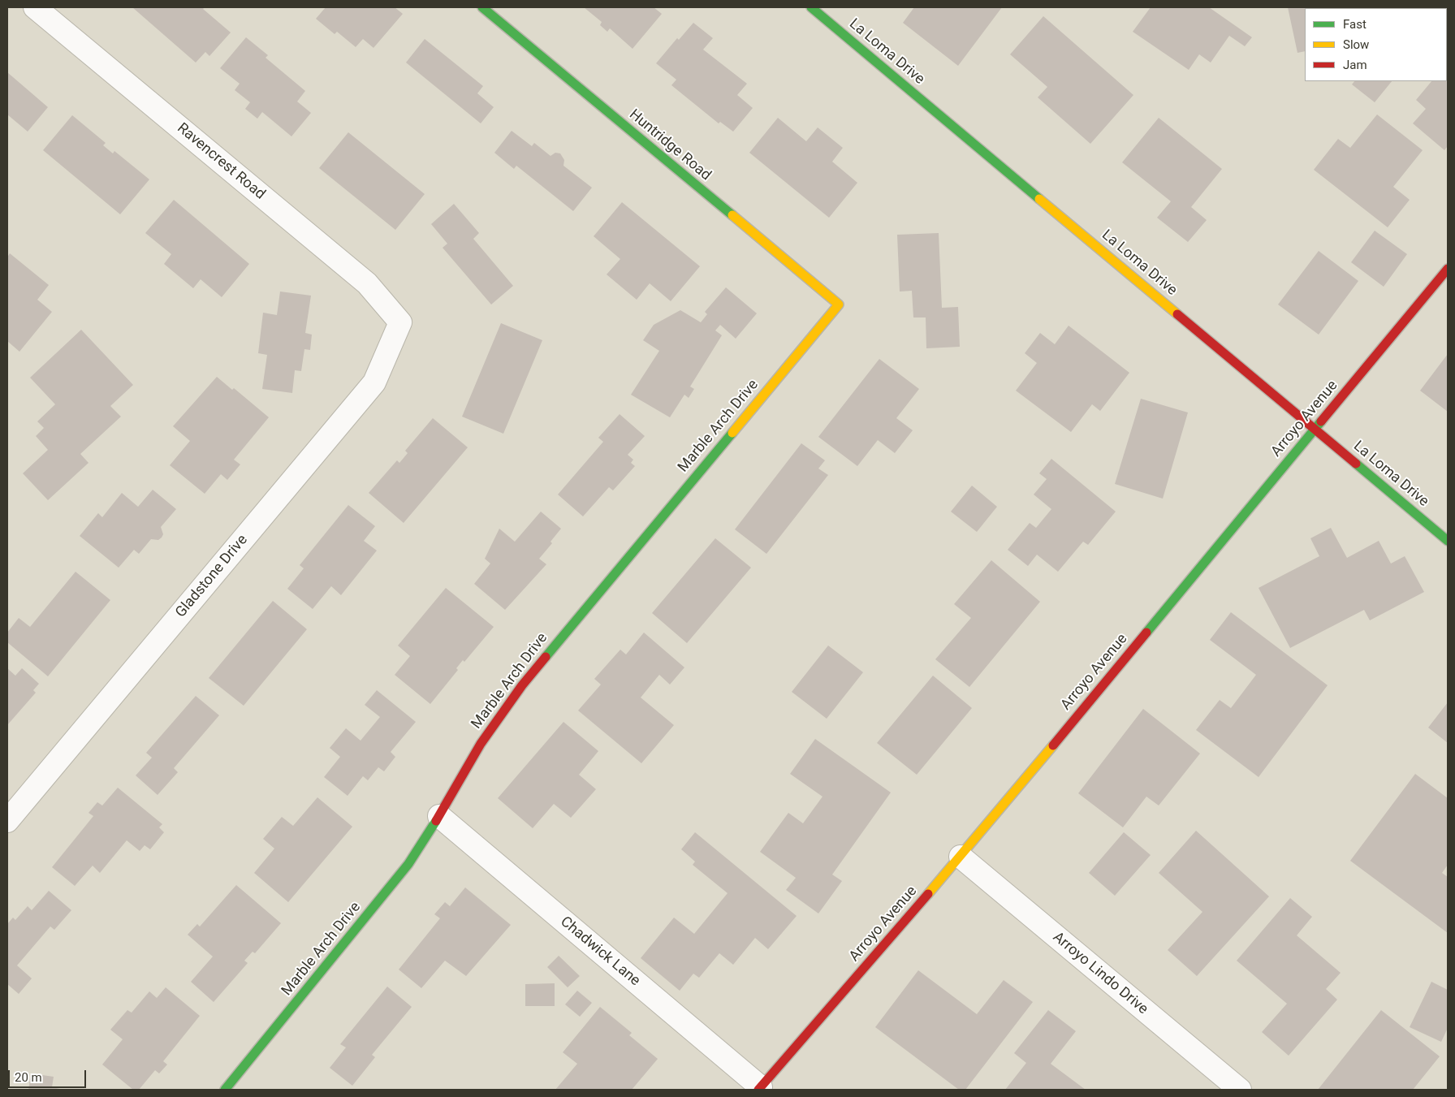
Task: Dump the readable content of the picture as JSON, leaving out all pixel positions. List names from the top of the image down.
{
  "streets": {
    "street": [
      "La Loma Drive",
      "Huntridge Road",
      "Ravencrest Road",
      "Arroyo Avenue",
      "Marble Arch Drive",
      "Gladstone Drive",
      "Chadwick Lane",
      "Arroyo Lindo Drive"
    ]
  },
  "crossings": [
    ["La Loma Drive", "Arroyo Avenue"],
    ["Huntridge Road", "Marble Arch Drive"],
    ["Ravencrest Road", "Gladstone Drive"],
    ["Arroyo Avenue", "Chadwick Lane"],
    ["Arroyo Avenue", "Arroyo Lindo Drive"],
    ["Marble Arch Drive", "Chadwick Lane"]
  ],
  "legend": ["Fast", "Slow", "Jam"],
  "scale_bar": "20 m"
}
